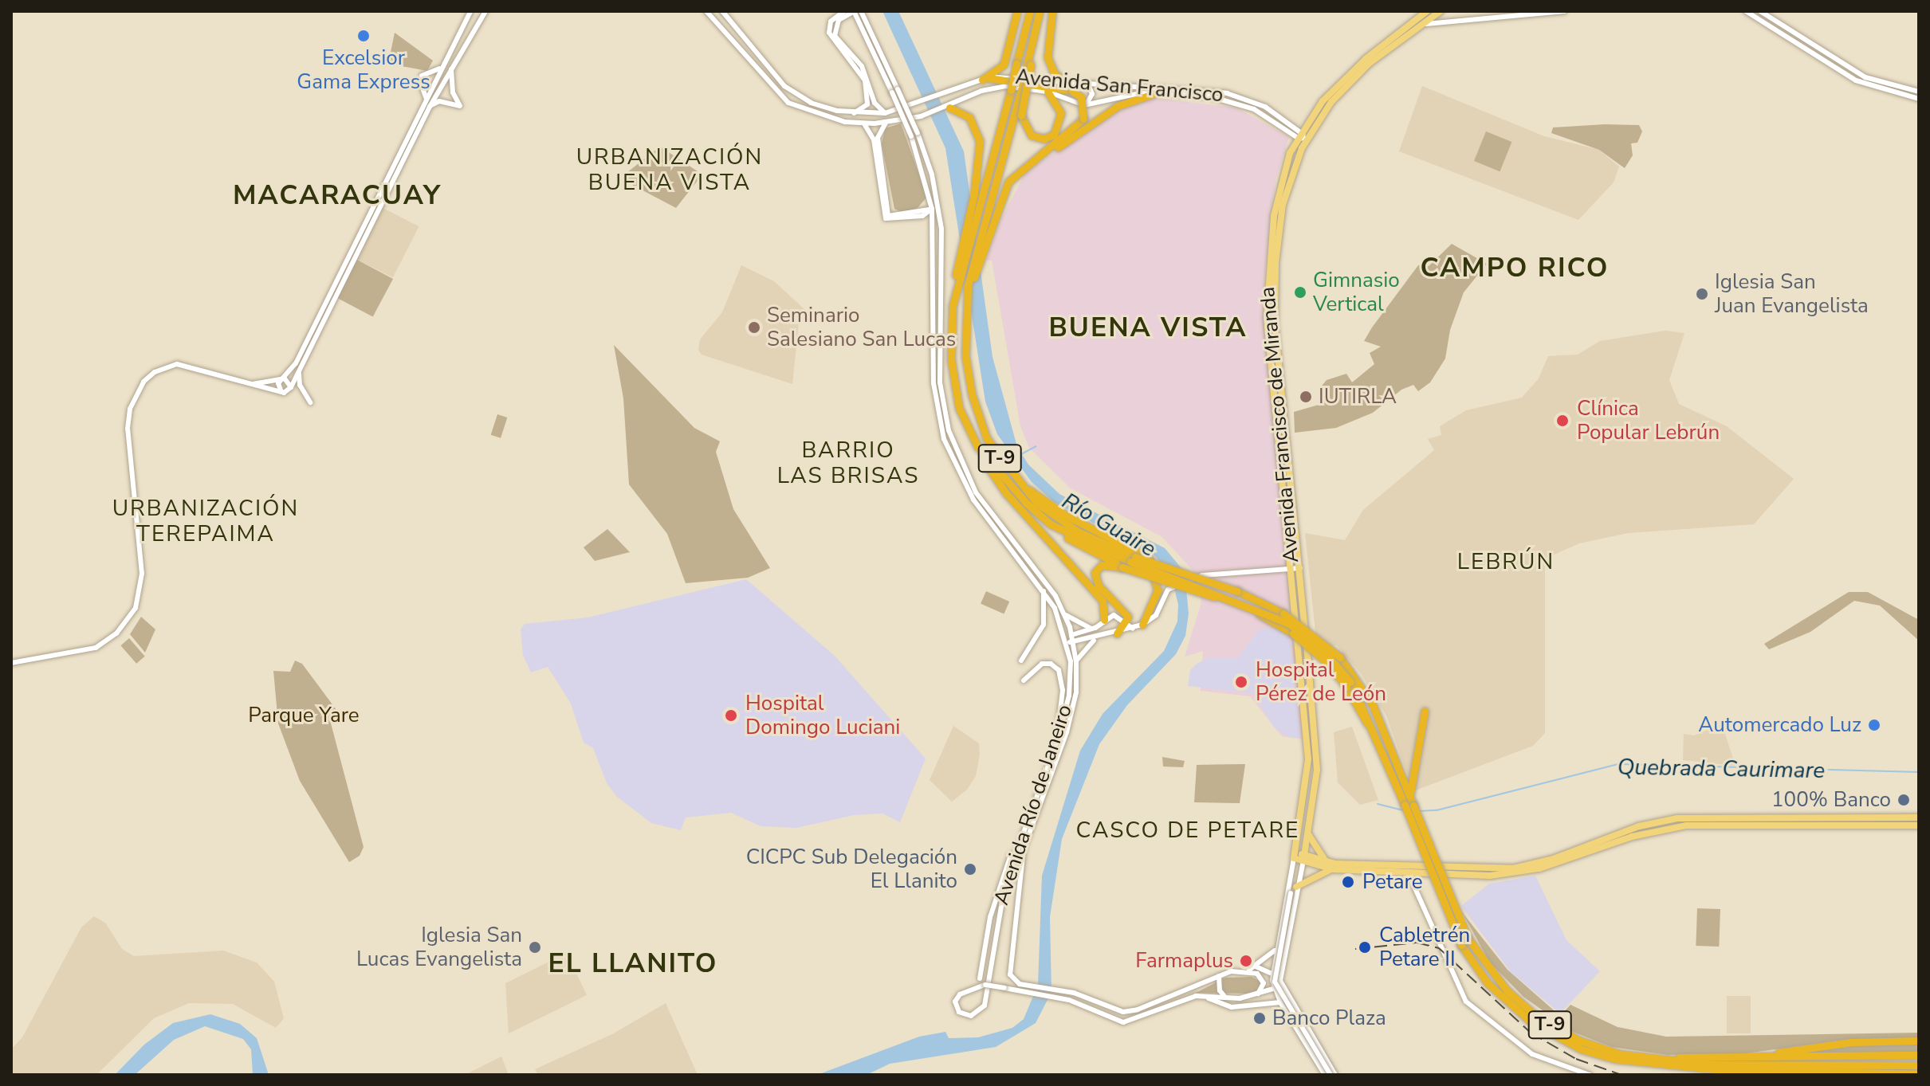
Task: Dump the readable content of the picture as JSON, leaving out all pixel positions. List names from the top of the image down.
{
  "streets": {
    "highway": ["T-9"],
    "main road": ["Avenida Francisco de Miranda"],
    "street": ["Avenida San Francisco", "Avenida Río de Janeiro"]
  },
  "crossings": [
    ["Avenida San Francisco", "Avenida Francisco de Miranda"]
  ],
  "districts": [
    "URBANIZACIÓN BUENA VISTA",
    "MACARACUAY",
    "CAMPO RICO",
    "BUENA VISTA",
    "BARRIO LAS BRISAS",
    "URBANIZACIÓN TEREPAIMA",
    "LEBRÚN",
    "CASCO DE PETARE",
    "EL LLANITO"
  ],
  "water": ["Río Guaire", "Quebrada Caurimare"],
  "parks": ["Parque Yare"],
  "places": [
    "Excelsior Gama Express",
    "Gimnasio Vertical",
    "Iglesia San Juan Evangelista",
    "Seminario Salesiano San Lucas",
    "IUTIRLA",
    "Clínica Popular Lebrún",
    "Hospital Pérez de León",
    "Hospital Domingo Luciani",
    "Automercado Luz",
    "100% Banco",
    "CICPC Sub Delegación El Llanito",
    "Petare",
    "Iglesia San Lucas Evangelista",
    "Cabletrén Petare II",
    "Farmaplus",
    "Banco Plaza"
  ]
}
